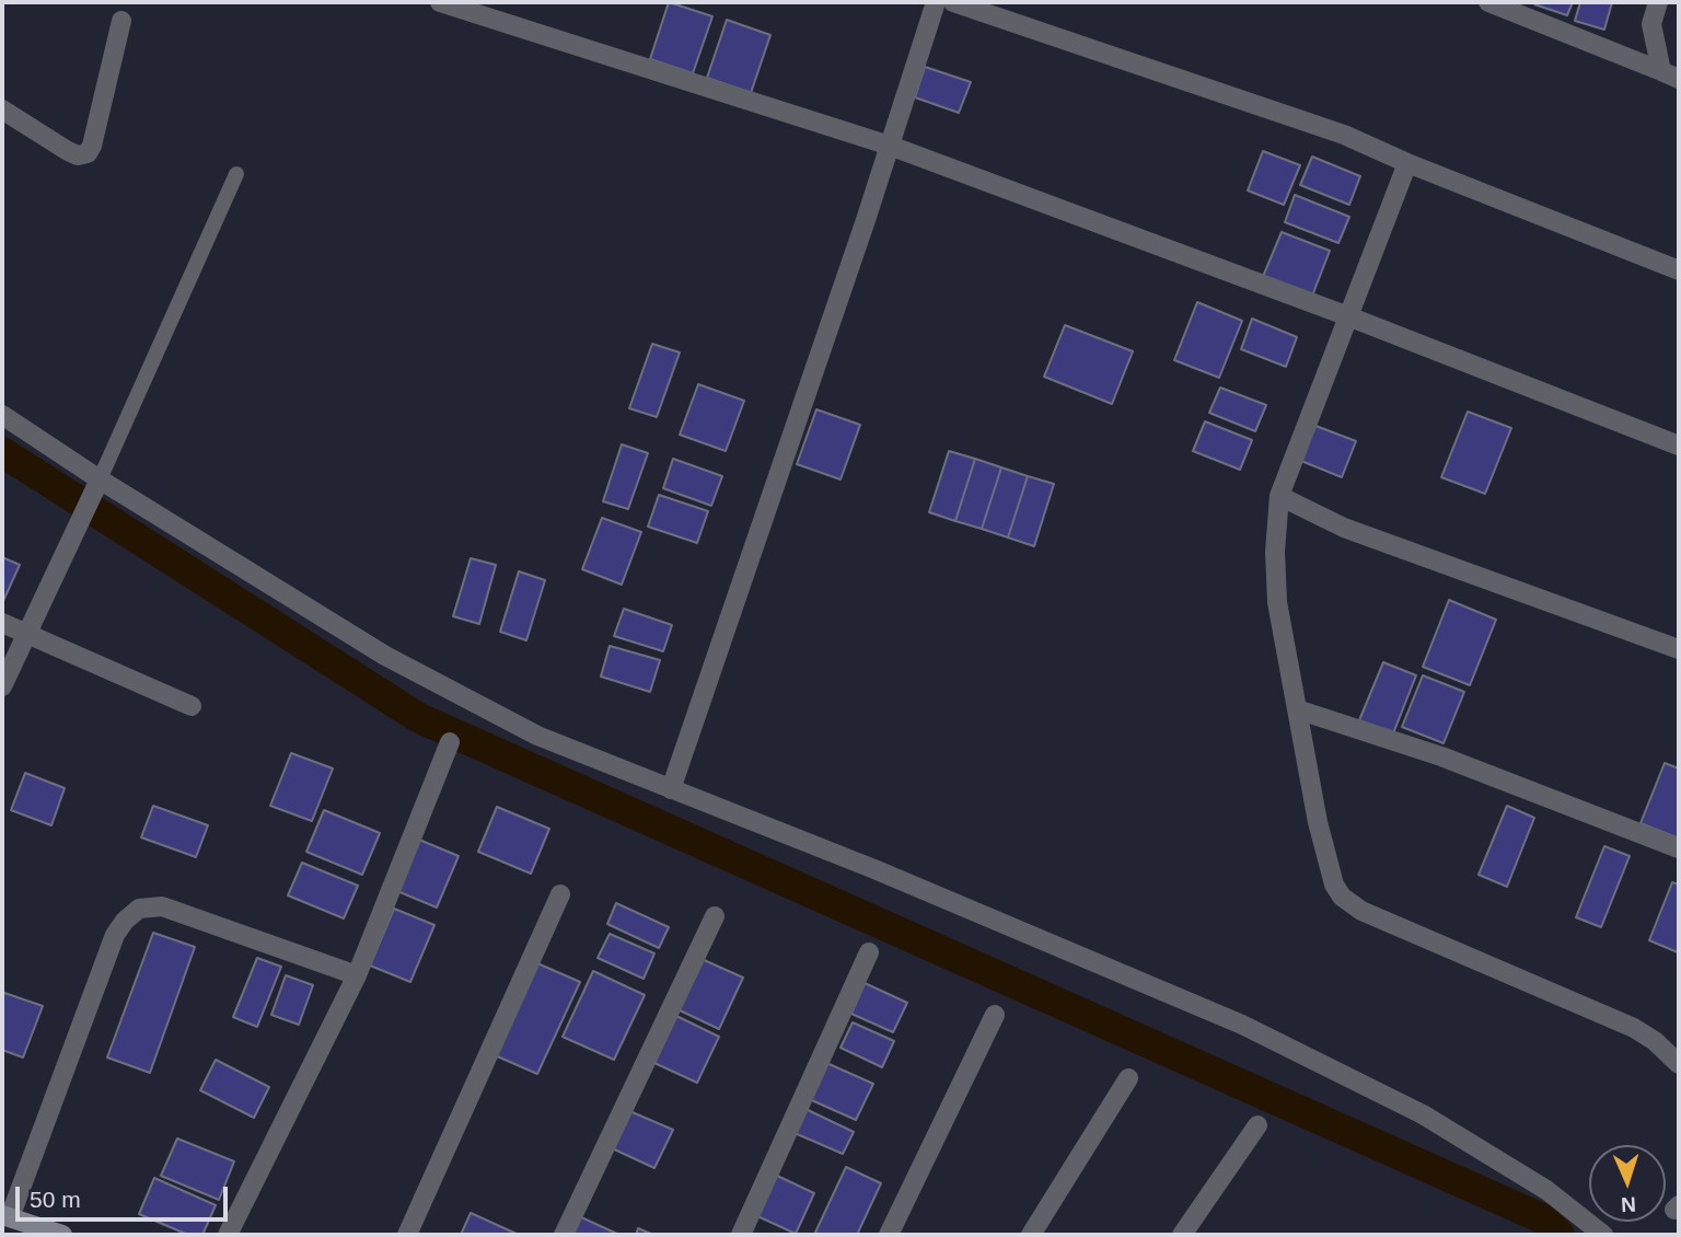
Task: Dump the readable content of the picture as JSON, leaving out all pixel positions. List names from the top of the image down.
{
  "scale_bar": "50 m",
  "north": "bottom"
}
